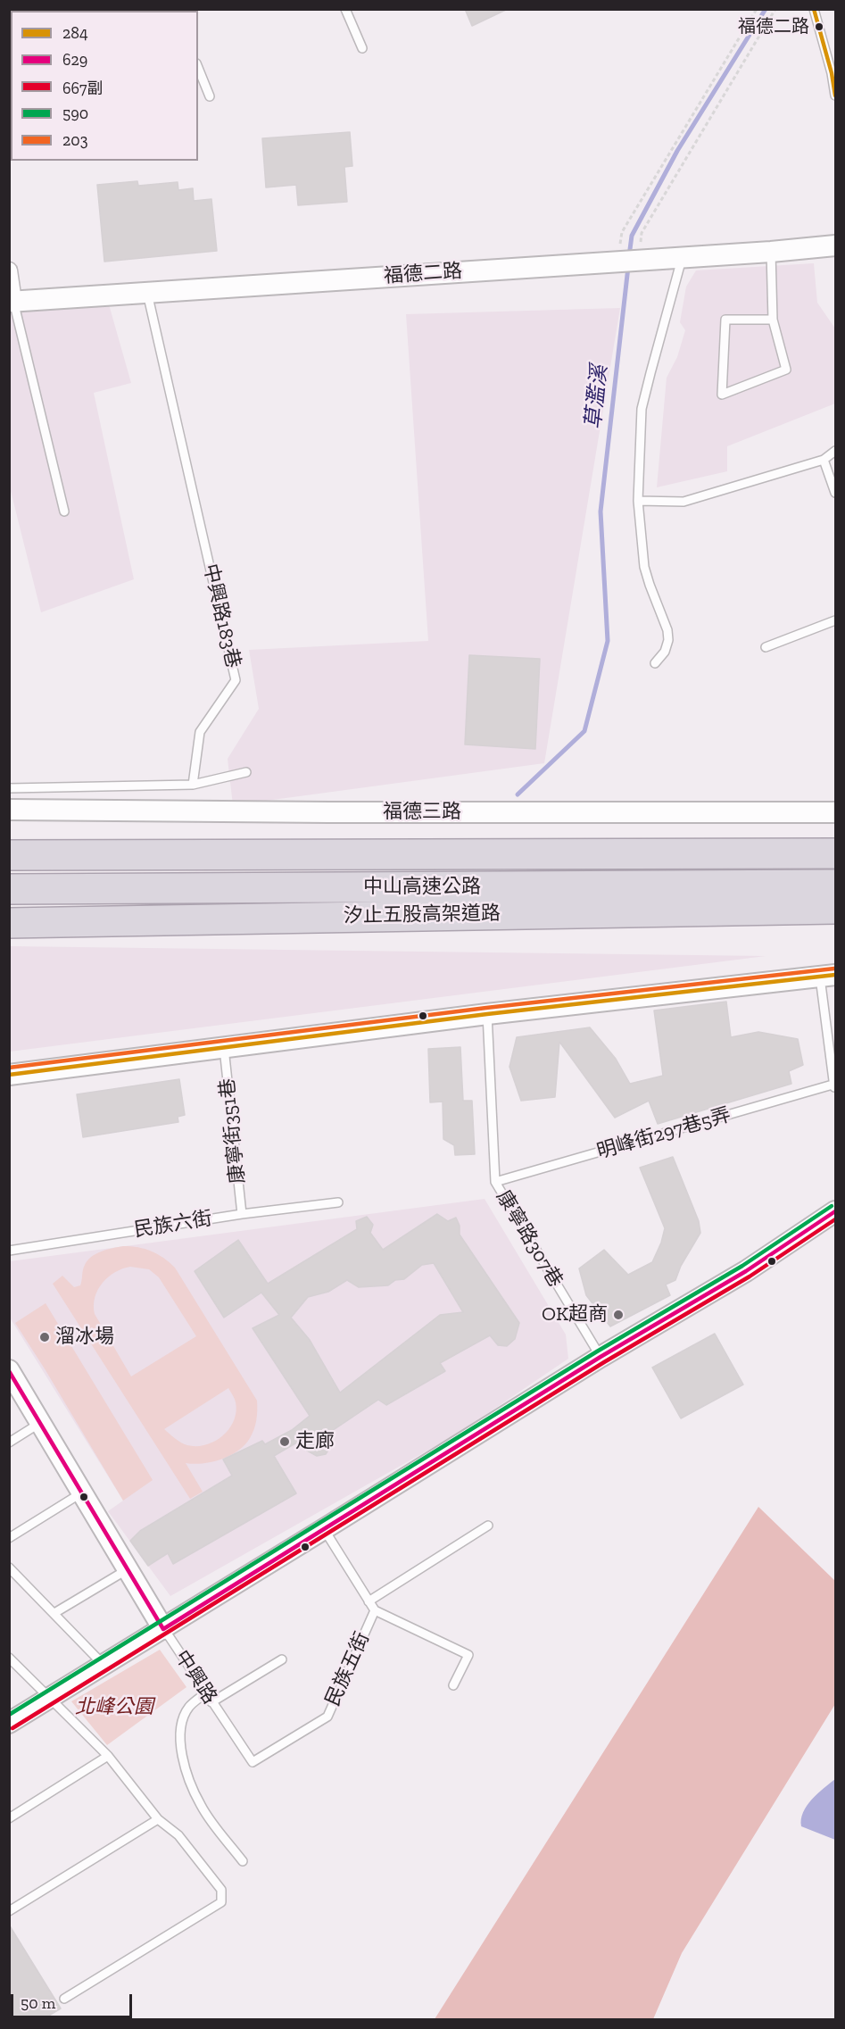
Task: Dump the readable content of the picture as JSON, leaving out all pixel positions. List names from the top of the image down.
{
  "streets": {
    "highway": ["中山高速公路", "汐止五股高架道路"],
    "street": ["福德二路", "福德三路", "中興路"],
    "lane": [
      "中興路183巷",
      "康寧街351巷",
      "明峰街297巷5弄",
      "民族六街",
      "康寧路307巷",
      "民族五街"
    ]
  },
  "crossings": [
    ["福德二路", "中興路183巷"],
    ["康寧街351巷", "民族六街"],
    ["明峰街297巷5弄", "康寧路307巷"],
    ["民族五街", "中興路"]
  ],
  "water": ["草濫溪"],
  "parks": ["北峰公園"],
  "places": [
    "福德二路",
    "OK超商",
    "溜冰場",
    "走廊"
  ],
  "lines": [
    "transit line 284",
    "transit line 203",
    "transit line 590",
    "transit line 629",
    "transit line 667副"
  ],
  "legend": [
    "284",
    "629",
    "667副",
    "590",
    "203"
  ],
  "scale_bar": "50 m"
}
